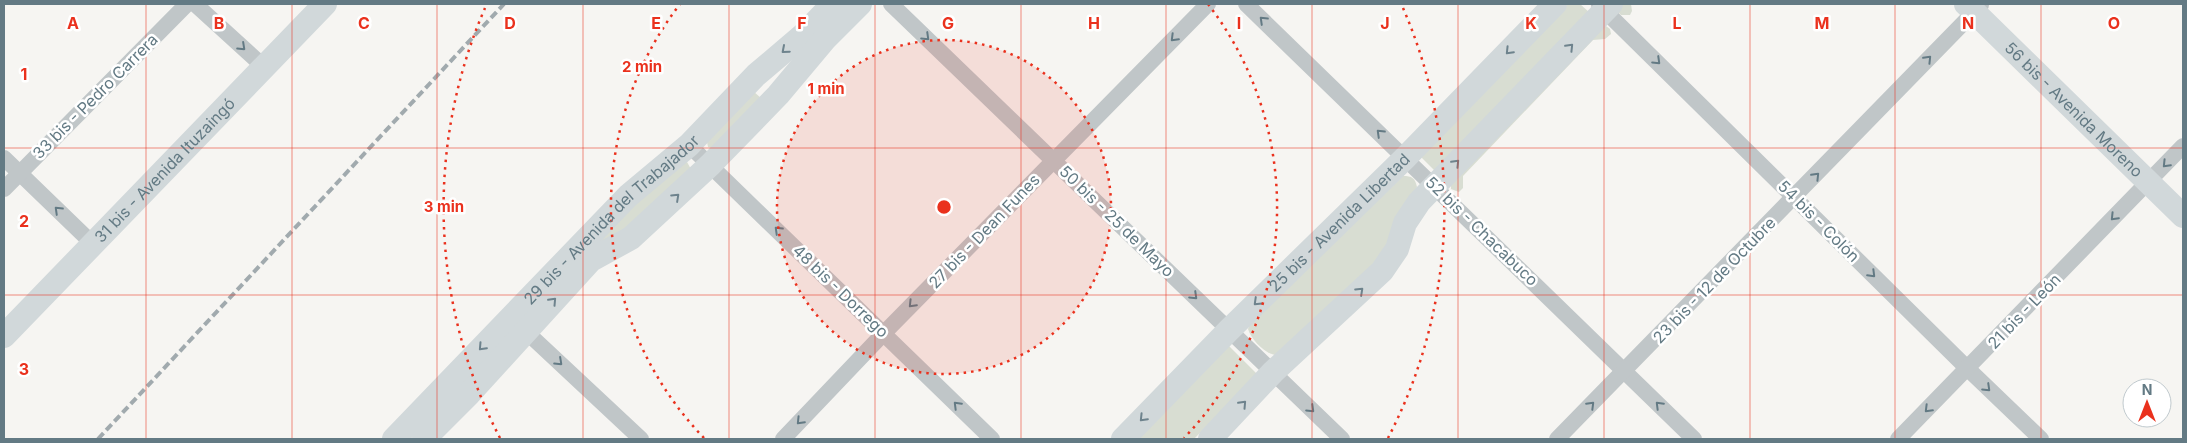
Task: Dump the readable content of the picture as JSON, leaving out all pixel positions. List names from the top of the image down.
{
  "streets": {
    "street": [
      "33 bis - Pedro Carrera",
      "56 bis - Avenida Moreno",
      "31 bis - Avenida Ituzaingó",
      "29 bis - Avenida del Trabajador",
      "50 bis - 25 de Mayo",
      "54 bis - Colón",
      "25 bis - Avenida Libertad",
      "27 bis - Dean Funes",
      "52 bis - Chacabuco",
      "23 bis - 12 de Octubre",
      "48 bis - Dorrego",
      "21 bis - León"
    ]
  },
  "crossings": [
    ["56 bis - Avenida Moreno", "23 bis - 12 de Octubre"],
    ["56 bis - Avenida Moreno", "21 bis - León"],
    ["29 bis - Avenida del Trabajador", "48 bis - Dorrego"],
    ["50 bis - 25 de Mayo", "25 bis - Avenida Libertad"],
    ["50 bis - 25 de Mayo", "27 bis - Dean Funes"],
    ["54 bis - Colón", "23 bis - 12 de Octubre"],
    ["54 bis - Colón", "21 bis - León"],
    ["25 bis - Avenida Libertad", "52 bis - Chacabuco"],
    ["27 bis - Dean Funes", "48 bis - Dorrego"],
    ["52 bis - Chacabuco", "23 bis - 12 de Octubre"]
  ],
  "one_way": [
    "50 bis - 25 de Mayo",
    "54 bis - Colón",
    "27 bis - Dean Funes",
    "52 bis - Chacabuco",
    "23 bis - 12 de Octubre",
    "48 bis - Dorrego",
    "21 bis - León"
  ],
  "north": "top",
  "grid": {
    "columns": [
      "A",
      "B",
      "C",
      "D",
      "E",
      "F",
      "G",
      "H",
      "I",
      "J",
      "K",
      "L",
      "M",
      "N",
      "O"
    ],
    "rows": ["1", "2", "3"]
  },
  "rings": ["2 min", "1 min", "3 min"]
}
